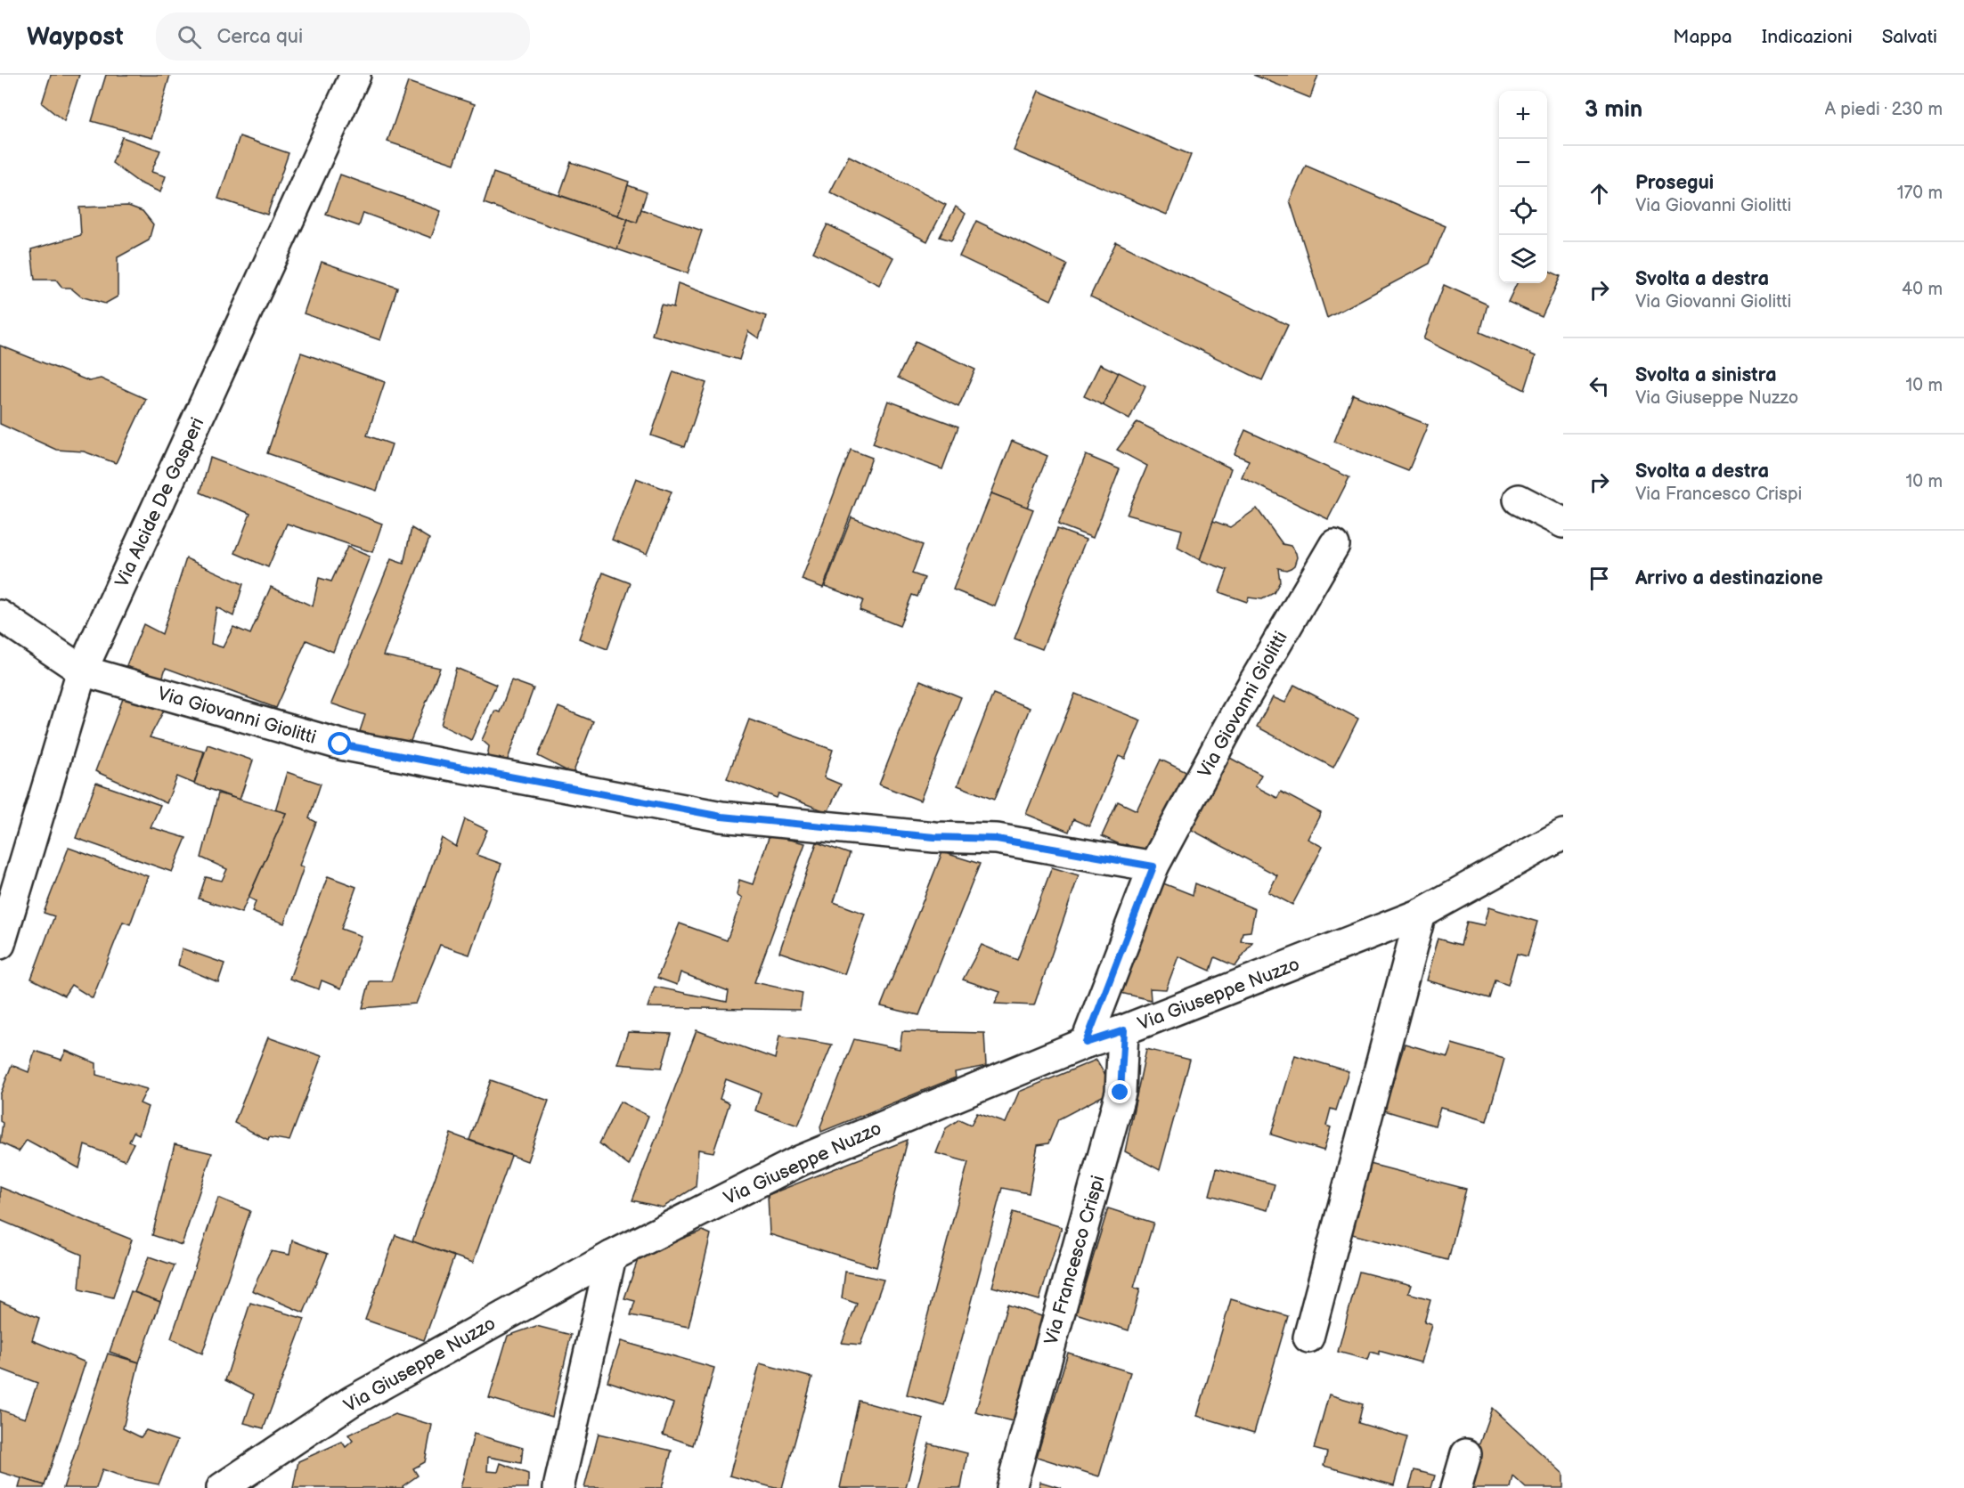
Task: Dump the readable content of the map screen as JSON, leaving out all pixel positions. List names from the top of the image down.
{
  "streets": {
    "street": [
      "Via Alcide De Gasperi",
      "Via Giovanni Giolitti",
      "Via Giuseppe Nuzzo",
      "Via Francesco Crispi"
    ]
  },
  "crossings": [
    ["Via Alcide De Gasperi", "Via Giovanni Giolitti"],
    ["Via Giovanni Giolitti", "Via Giuseppe Nuzzo"],
    ["Via Giuseppe Nuzzo", "Via Francesco Crispi"]
  ],
  "page": {
    "header": "Waypost",
    "search": "Cerca qui",
    "nav": ["Mappa", "Indicazioni", "Salvati"],
    "heading": ["3 min", "A piedi · 230 m"],
    "map_buttons": ["+", "−"],
    "list": [
      ["Prosegui", "Via Giovanni Giolitti", "170 m"],
      ["Svolta a destra", "Via Giovanni Giolitti", "40 m"],
      ["Svolta a sinistra", "Via Giuseppe Nuzzo", "10 m"],
      ["Svolta a destra", "Via Francesco Crispi", "10 m"],
      "Arrivo a destinazione"
    ]
  }
}
